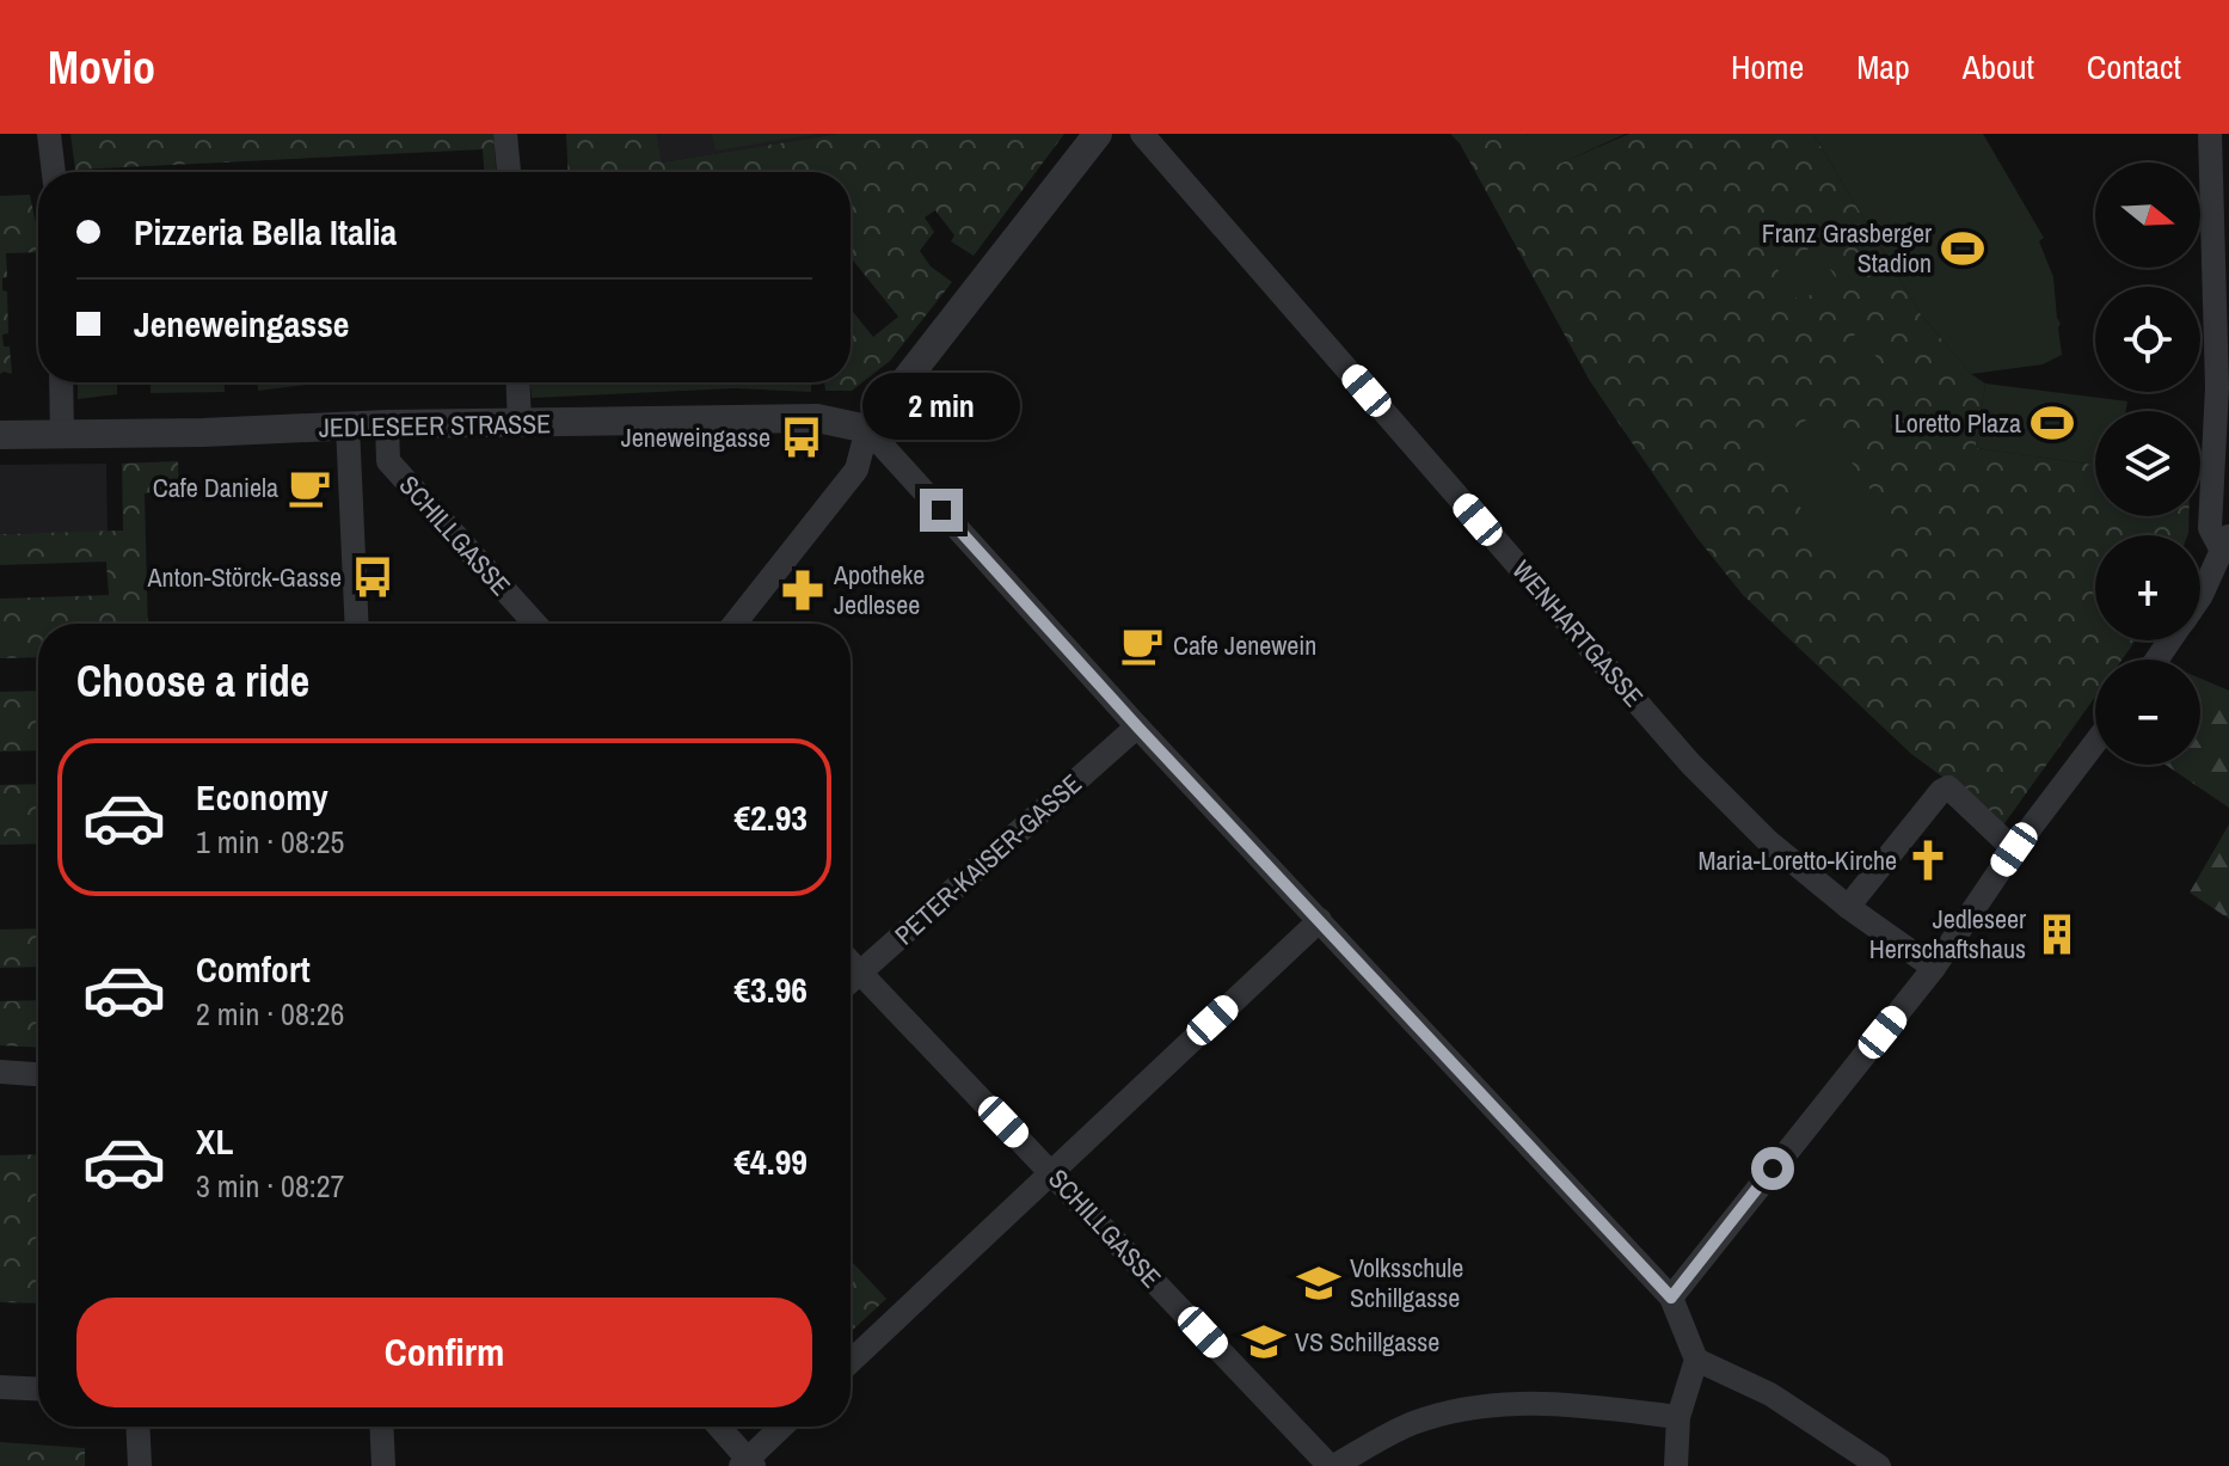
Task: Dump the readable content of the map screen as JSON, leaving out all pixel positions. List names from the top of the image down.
{
  "streets": {
    "street": [
      "JEDLESEER STRASSE",
      "SCHILLGASSE",
      "WENHARTGASSE",
      "PETER-KAISER-GASSE"
    ]
  },
  "crossings": [
    ["JEDLESEER STRASSE", "SCHILLGASSE"],
    ["SCHILLGASSE", "PETER-KAISER-GASSE"]
  ],
  "places": {
    "sports": ["Franz Grasberger Stadion", "Loretto Plaza"],
    "bus stop": ["Jeneweingasse", "Anton-Störck-Gasse"],
    "cafe": ["Cafe Daniela", "Cafe Jenewein"],
    "pharmacy": ["Apotheke Jedlesee"],
    "church": ["Maria-Loretto-Kirche"],
    "building": ["Jedleseer Herrschaftshaus"],
    "school or university": ["Volksschule Schillgasse", "VS Schillgasse"]
  },
  "north": "right",
  "page": {
    "header": "Movio",
    "nav": [
      "Home",
      "Map",
      "About",
      "Contact"
    ],
    "map_buttons": ["+", "−"],
    "banner": ["Pizzeria Bella Italia", "Jeneweingasse"],
    "bubble": "2 min",
    "heading": "Choose a ride",
    "list": [
      {
        "name": "Economy",
        "note": "1 min · 08:25",
        "value": "€2.93"
      },
      {
        "name": "Comfort",
        "note": "2 min · 08:26",
        "value": "€3.96"
      },
      {
        "name": "XL",
        "note": "3 min · 08:27",
        "value": "€4.99"
      }
    ],
    "buttons": "Confirm"
  }
}
